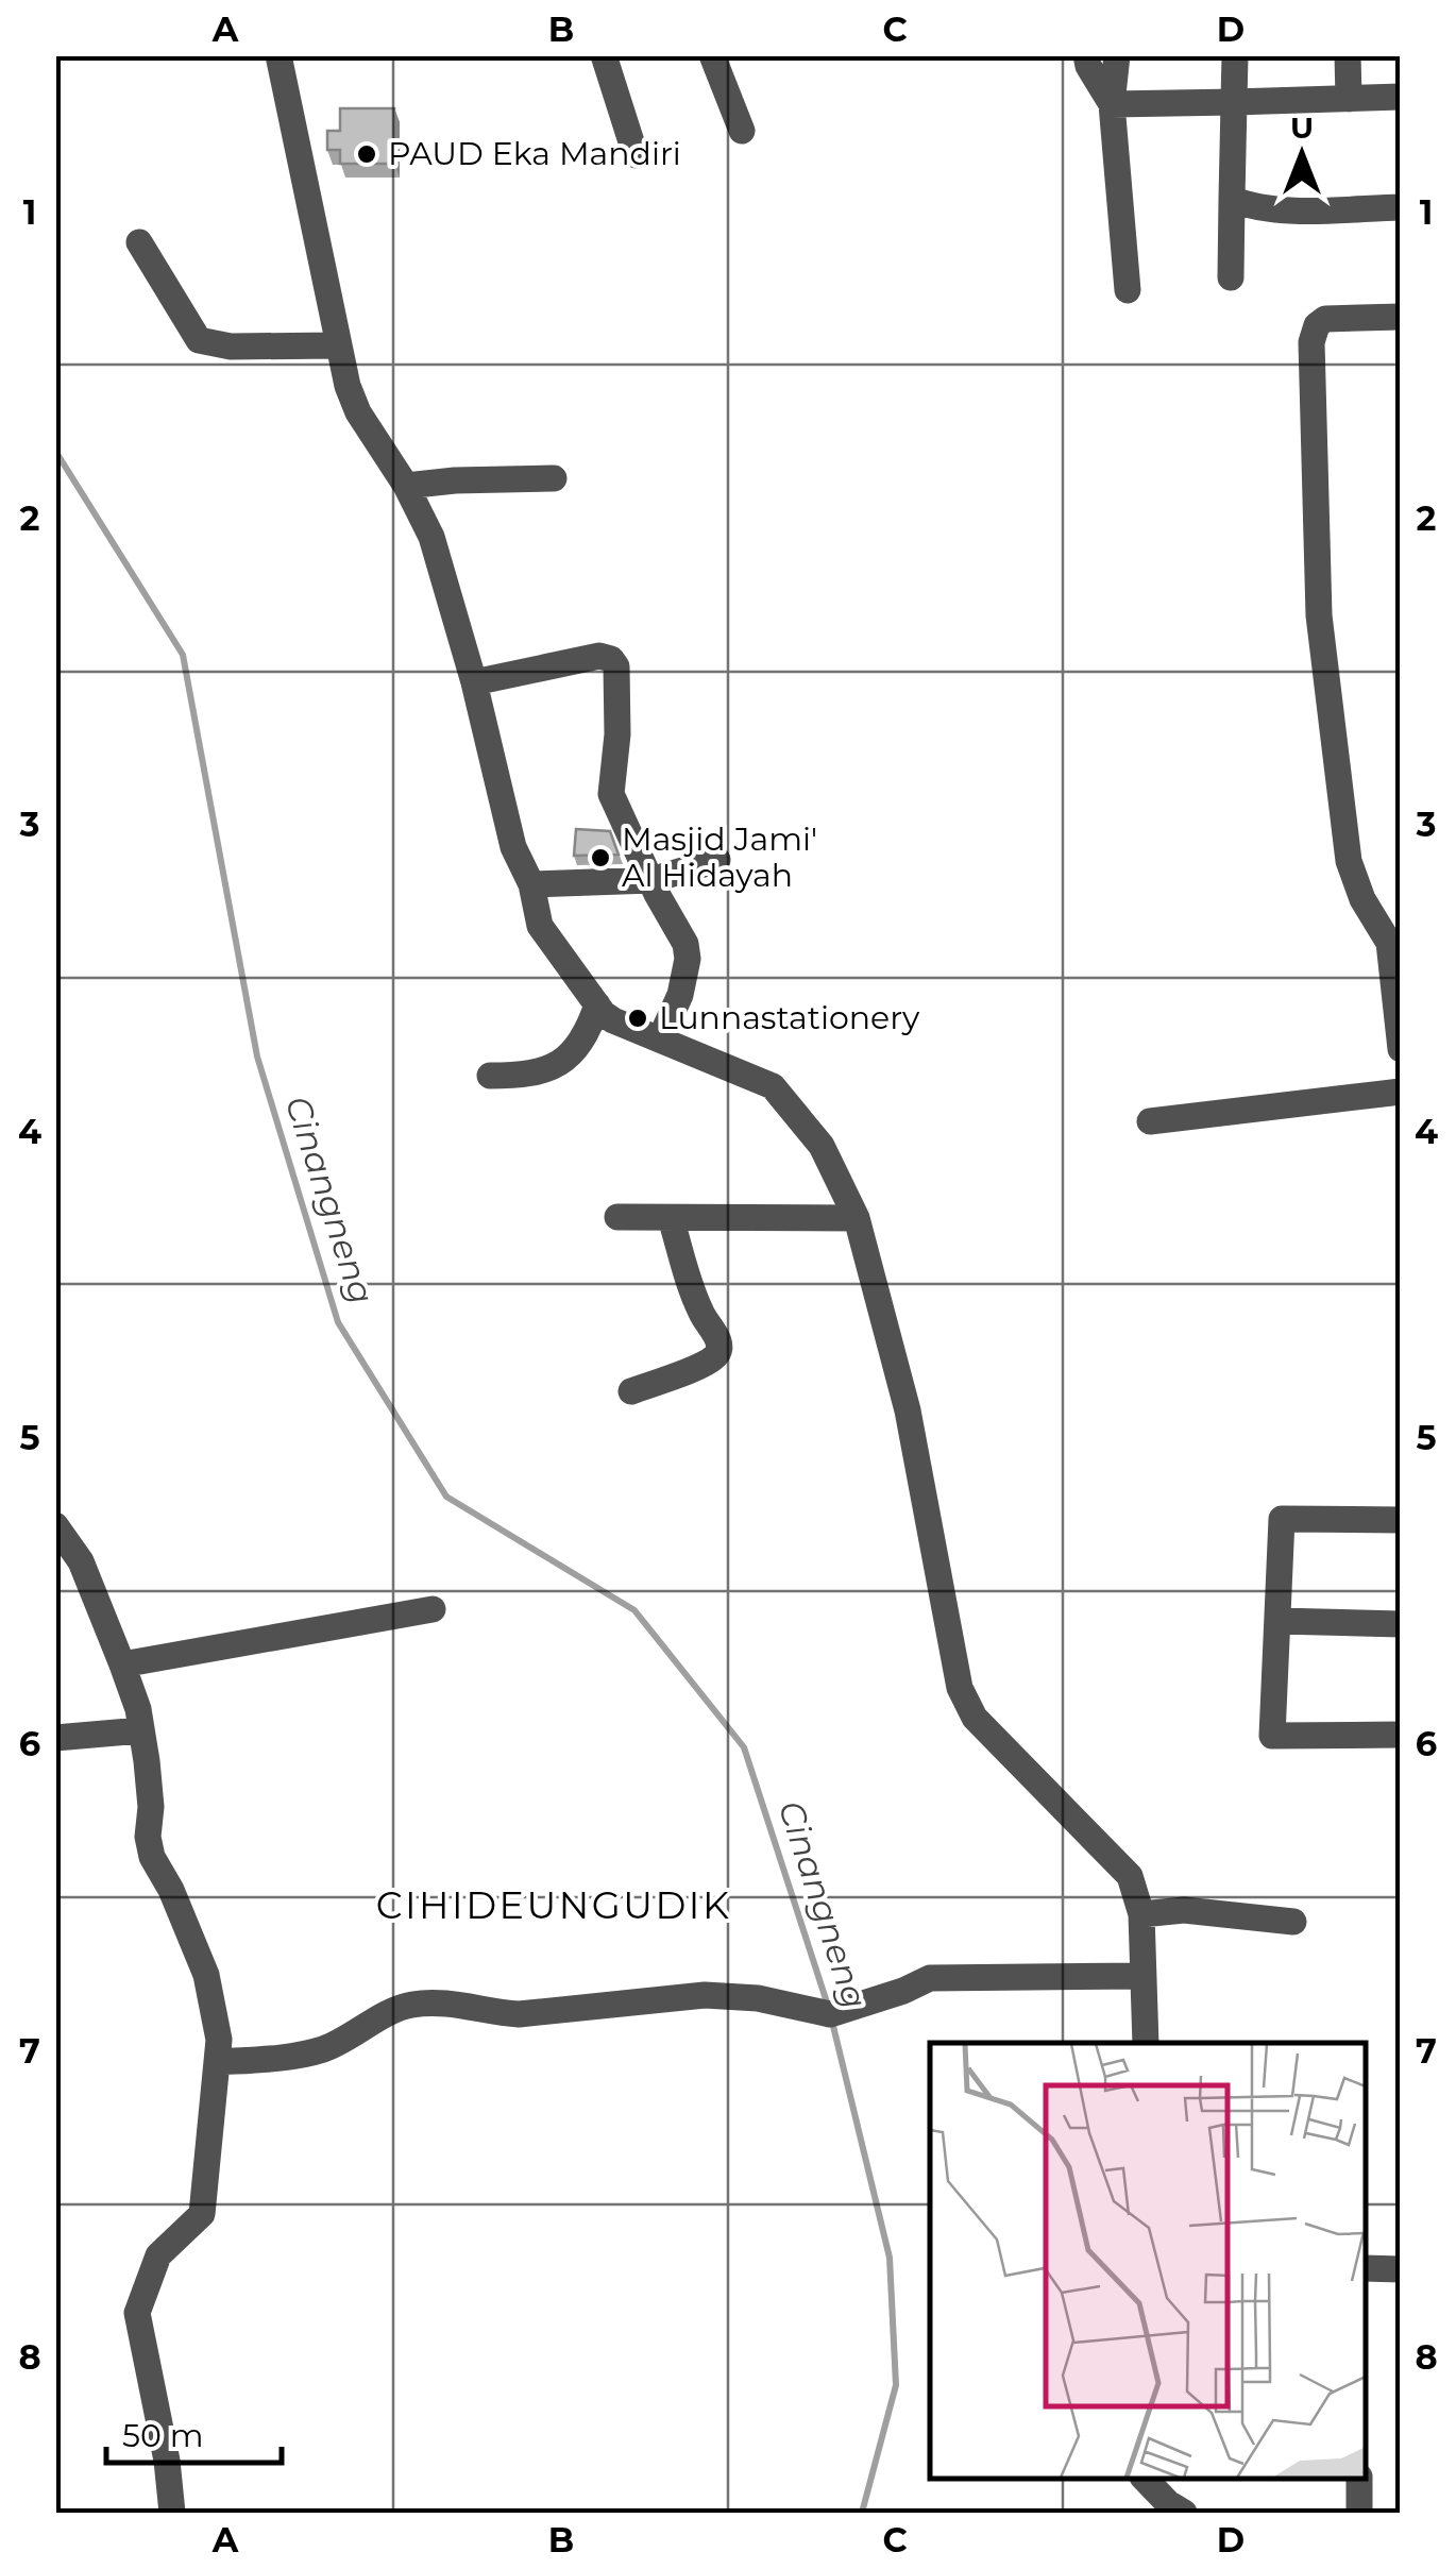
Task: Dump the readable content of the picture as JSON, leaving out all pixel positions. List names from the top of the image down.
{
  "districts": ["CIHIDEUNGUDIK"],
  "water": ["Cinangneng"],
  "places": ["PAUD Eka Mandiri", "Masjid Jami' Al Hidayah", "Lunnastationery"],
  "scale_bar": "50 m",
  "north": "top",
  "grid": {
    "columns": [
      "A",
      "B",
      "C",
      "D"
    ],
    "rows": [
      "1",
      "2",
      "3",
      "4",
      "5",
      "6",
      "7",
      "8"
    ]
  }
}
